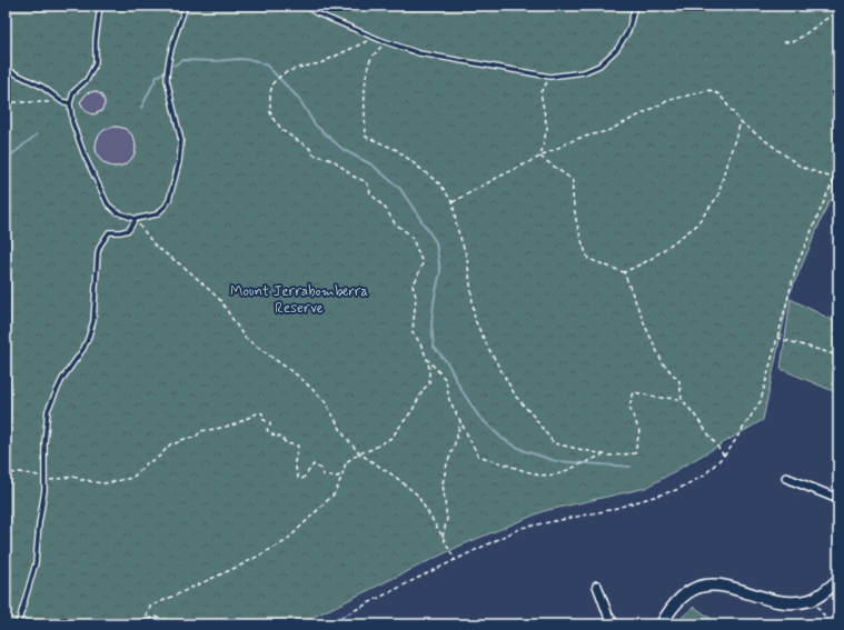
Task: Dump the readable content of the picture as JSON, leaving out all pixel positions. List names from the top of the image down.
{
  "parks": ["Mount Jerrabomberra Reserve"]
}
